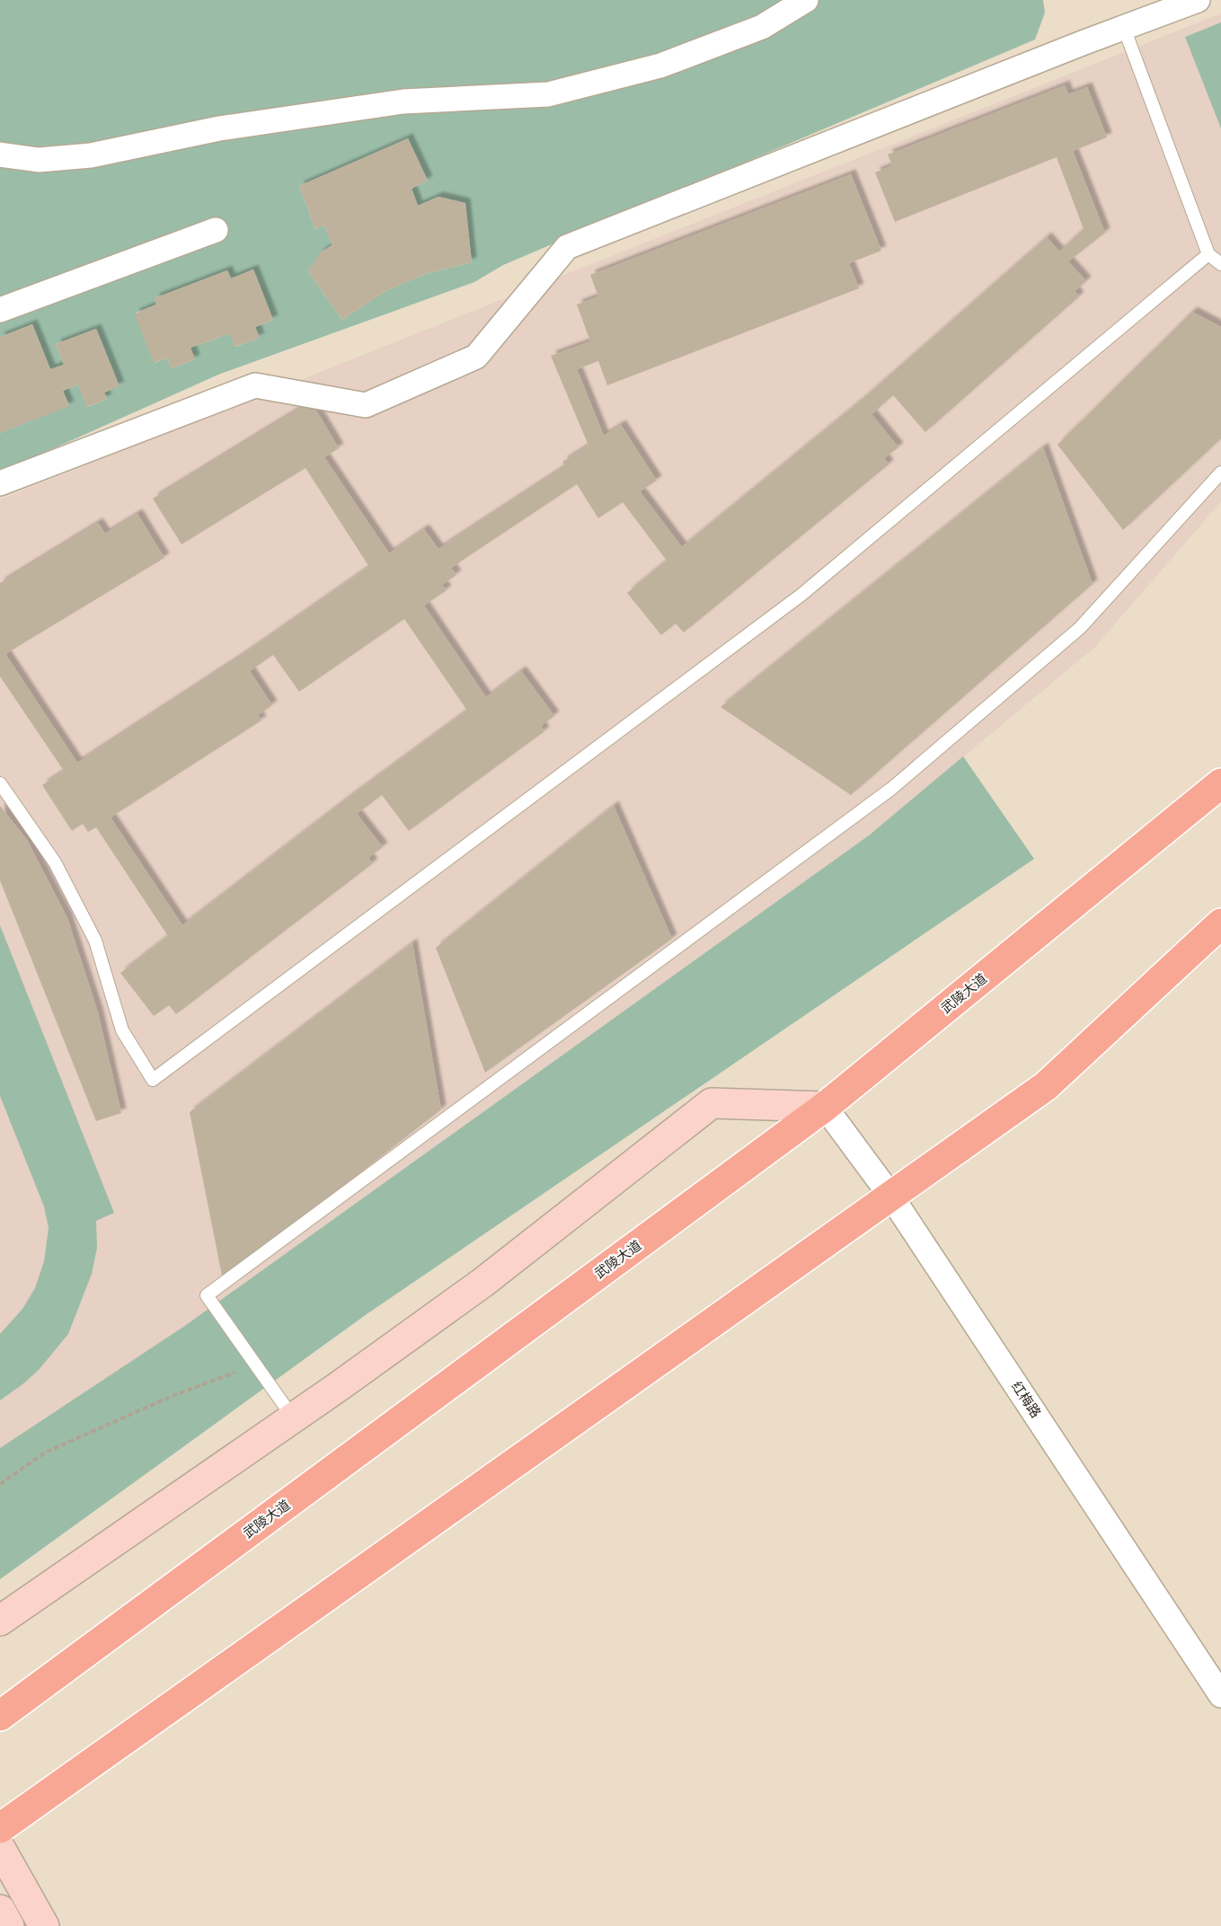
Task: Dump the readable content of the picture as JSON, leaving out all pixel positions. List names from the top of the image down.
{
  "streets": {
    "main road": ["武陵大道"],
    "street": ["红梅路"]
  },
  "crossings": [
    ["武陵大道", "红梅路"]
  ]
}
